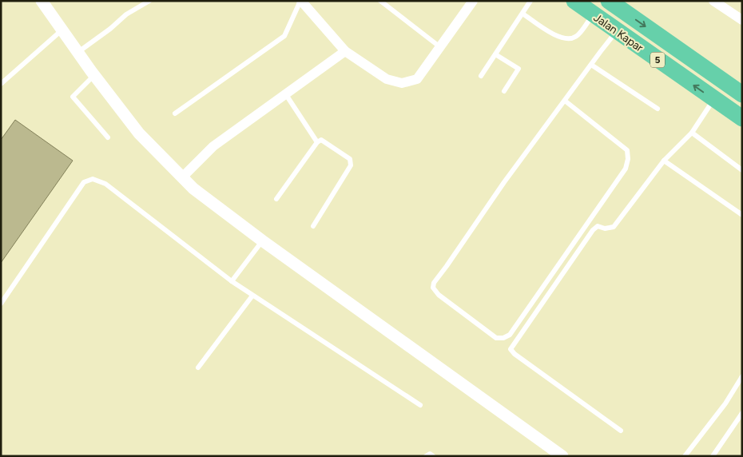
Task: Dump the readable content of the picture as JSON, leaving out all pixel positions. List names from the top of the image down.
{
  "streets": {
    "highway": ["Jalan Kapar", "5"]
  }
}
